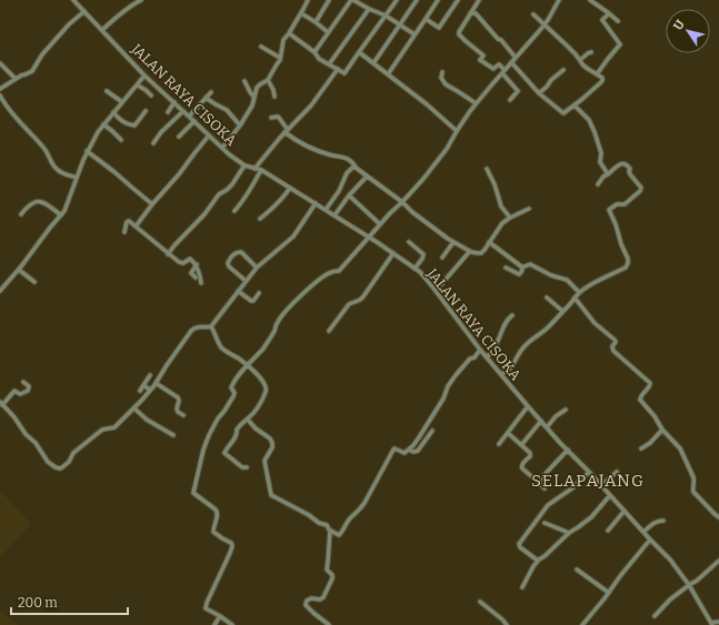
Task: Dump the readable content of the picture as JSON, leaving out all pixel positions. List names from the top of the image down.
{
  "streets": {
    "street": ["JALAN RAYA CISOKA"]
  },
  "districts": ["SELAPAJANG"],
  "scale_bar": "200 m",
  "north": "top left"
}
